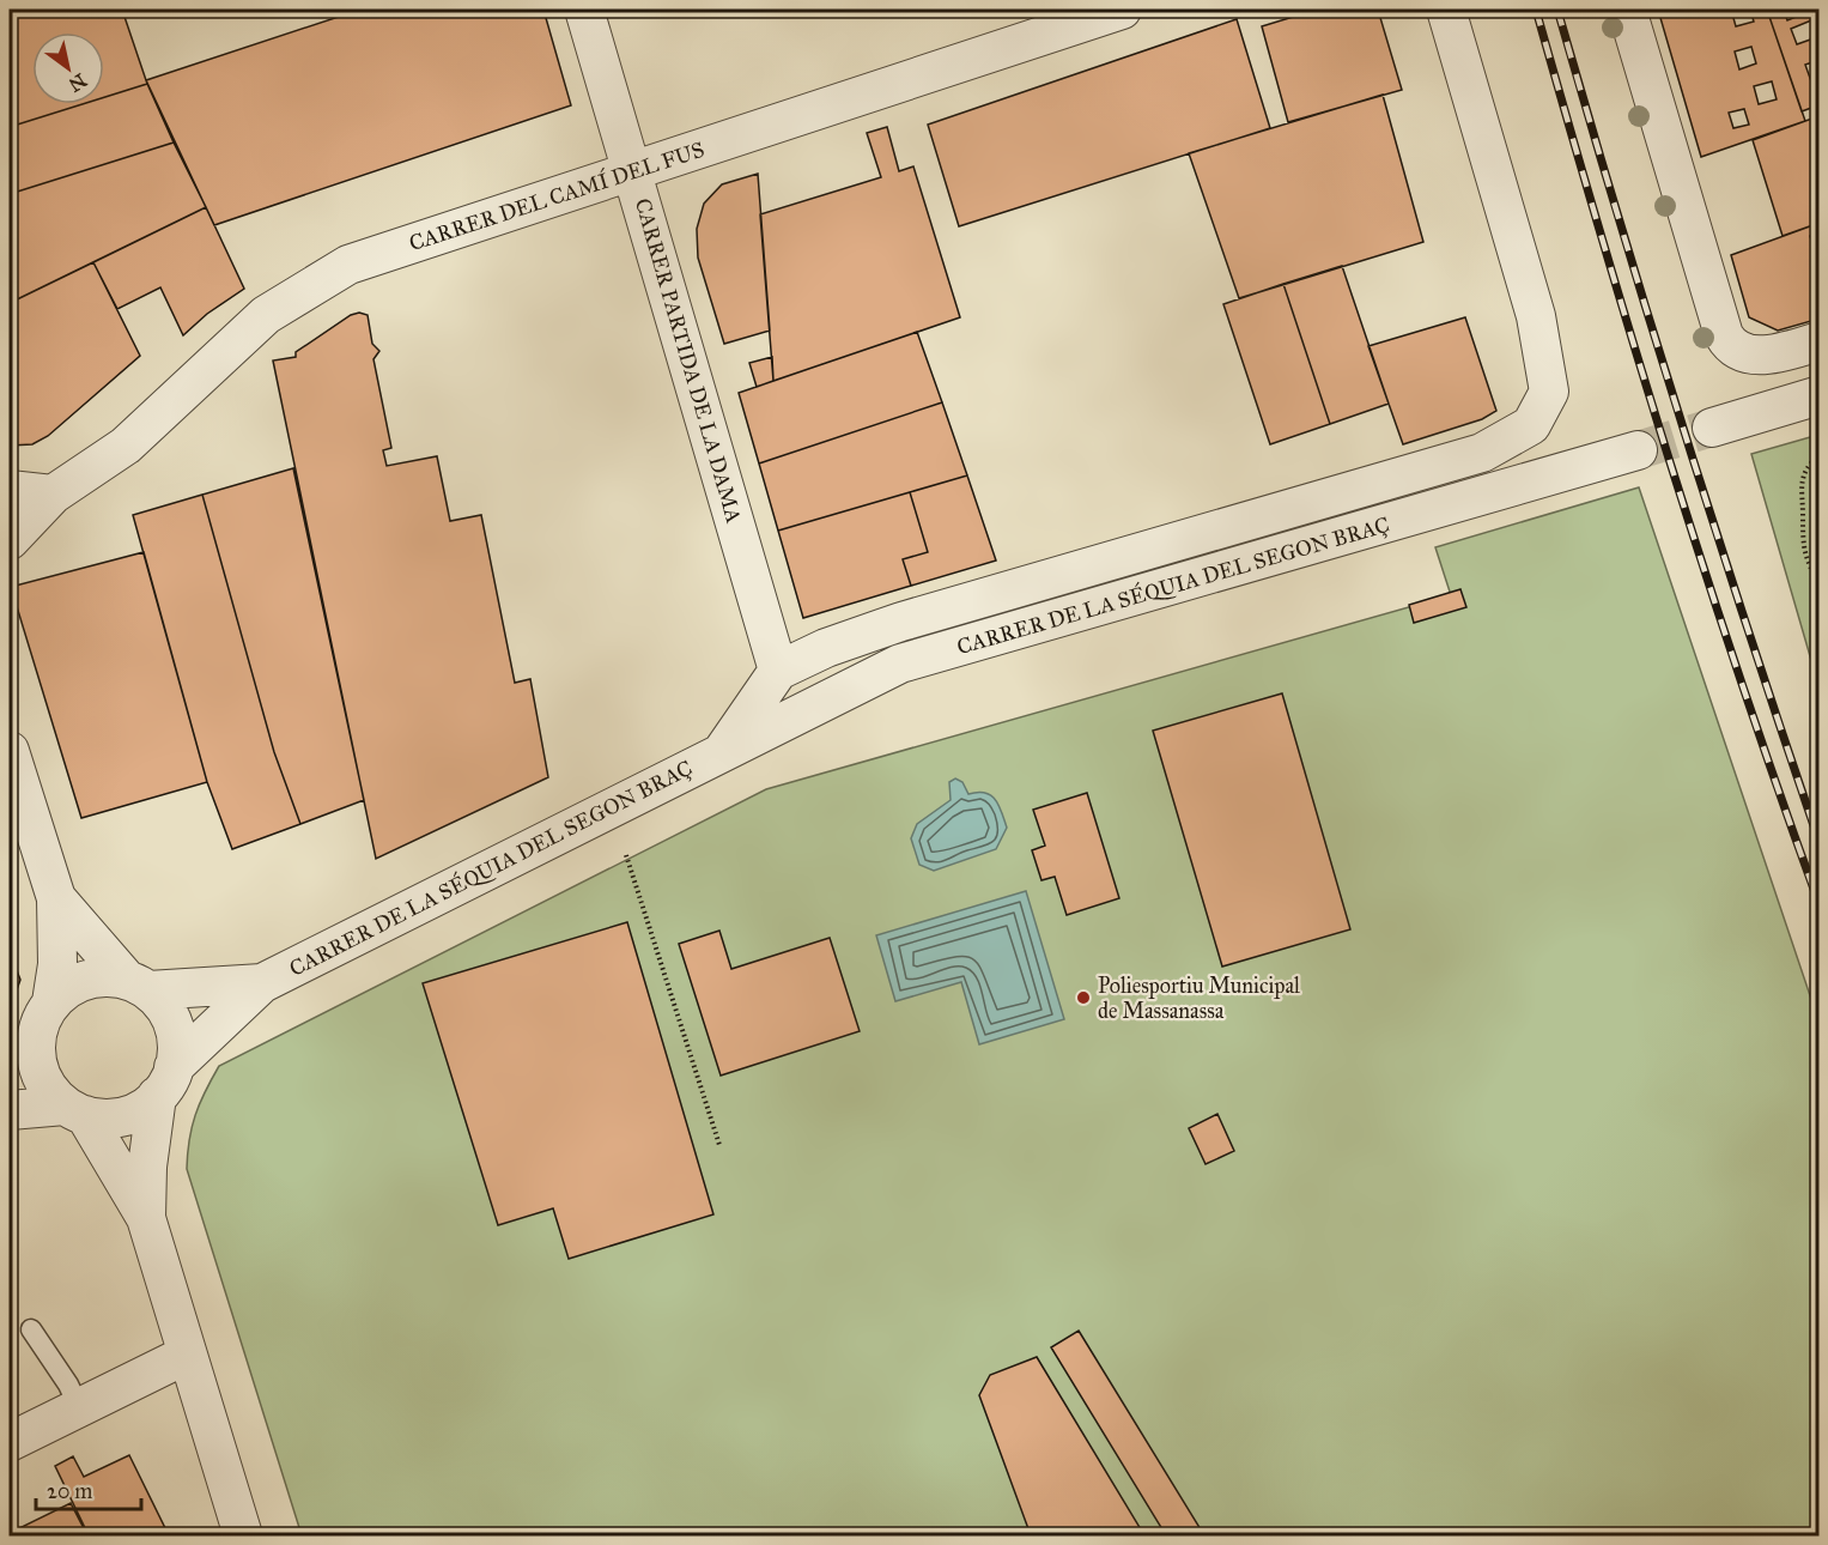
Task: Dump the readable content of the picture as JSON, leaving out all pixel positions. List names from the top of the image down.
{
  "streets": {
    "street": ["CARRER DEL CAMÍ DEL FUS", "CARRER PARTIDA DE LA DAMA", "CARRER DE LA SÉQUIA DEL SEGON BRAÇ"]
  },
  "crossings": [
    ["CARRER DEL CAMÍ DEL FUS", "CARRER PARTIDA DE LA DAMA"],
    ["CARRER PARTIDA DE LA DAMA", "CARRER DE LA SÉQUIA DEL SEGON BRAÇ"]
  ],
  "places": ["Poliesportiu Municipal de Massanassa"],
  "scale_bar": "20 m",
  "north": "bottom right"
}
